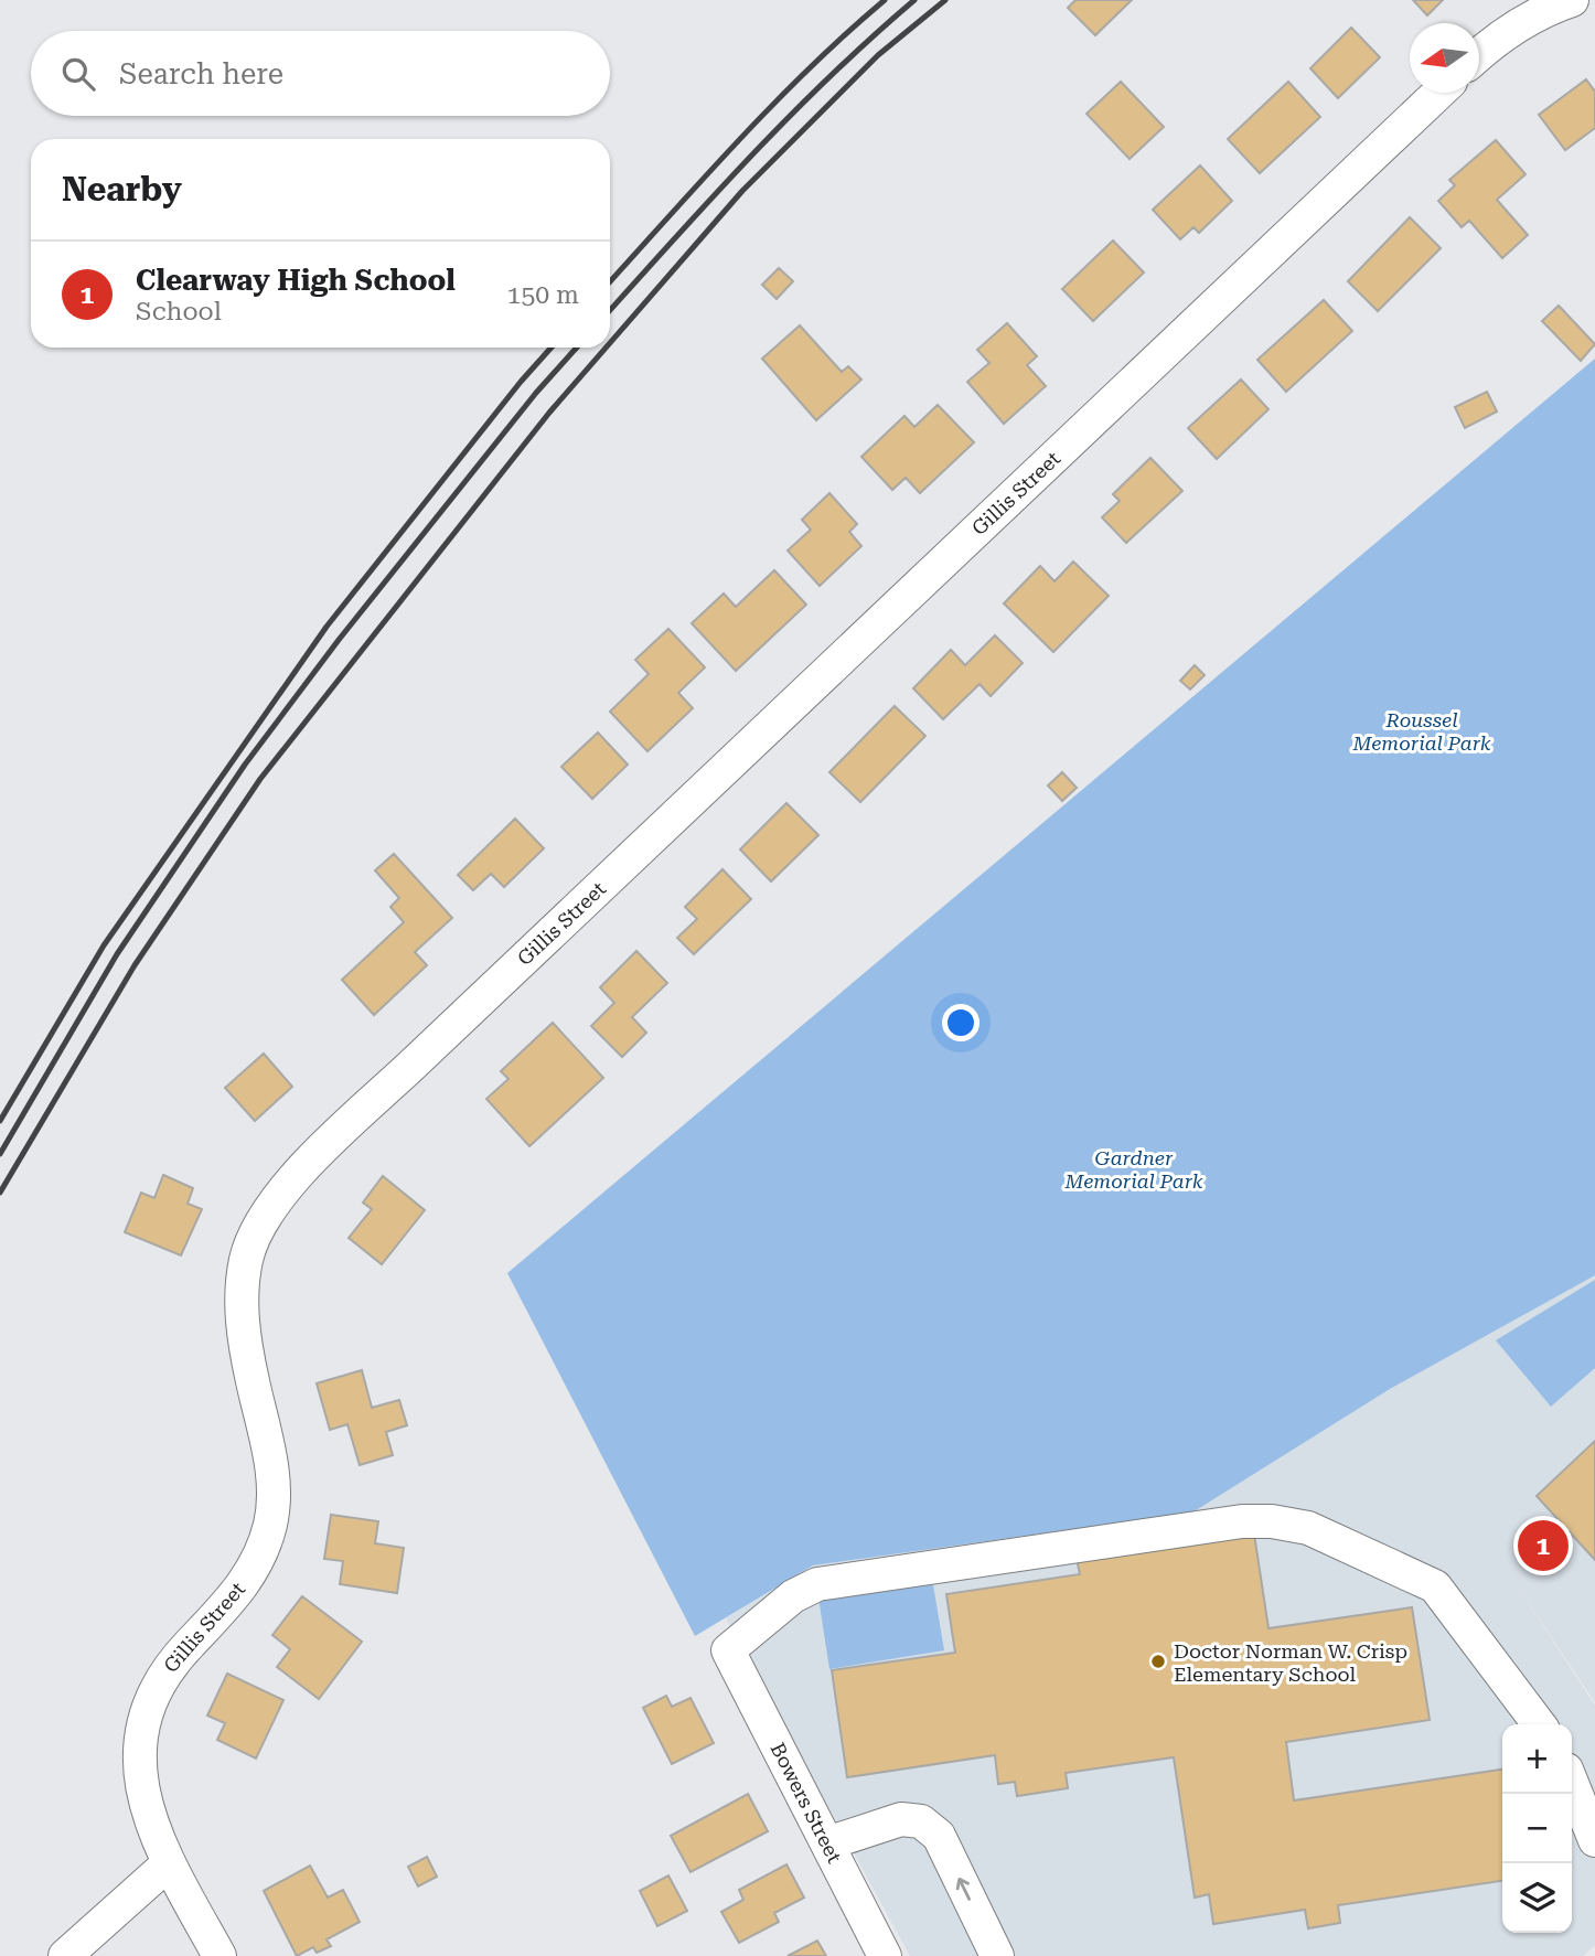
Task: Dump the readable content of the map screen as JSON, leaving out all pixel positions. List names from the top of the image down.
{
  "streets": {
    "street": ["Gillis Street", "Bowers Street"]
  },
  "parks": ["Roussel Memorial Park", "Gardner Memorial Park"],
  "places": ["Doctor Norman W. Crisp Elementary School"],
  "north": "left",
  "page": {
    "search": "Search here",
    "heading": "Nearby",
    "list": [
      {
        "mark": "1",
        "name": "Clearway High School",
        "note": "School",
        "value": "150 m"
      }
    ],
    "pins": "1",
    "map_buttons": ["+", "−"]
  }
}
